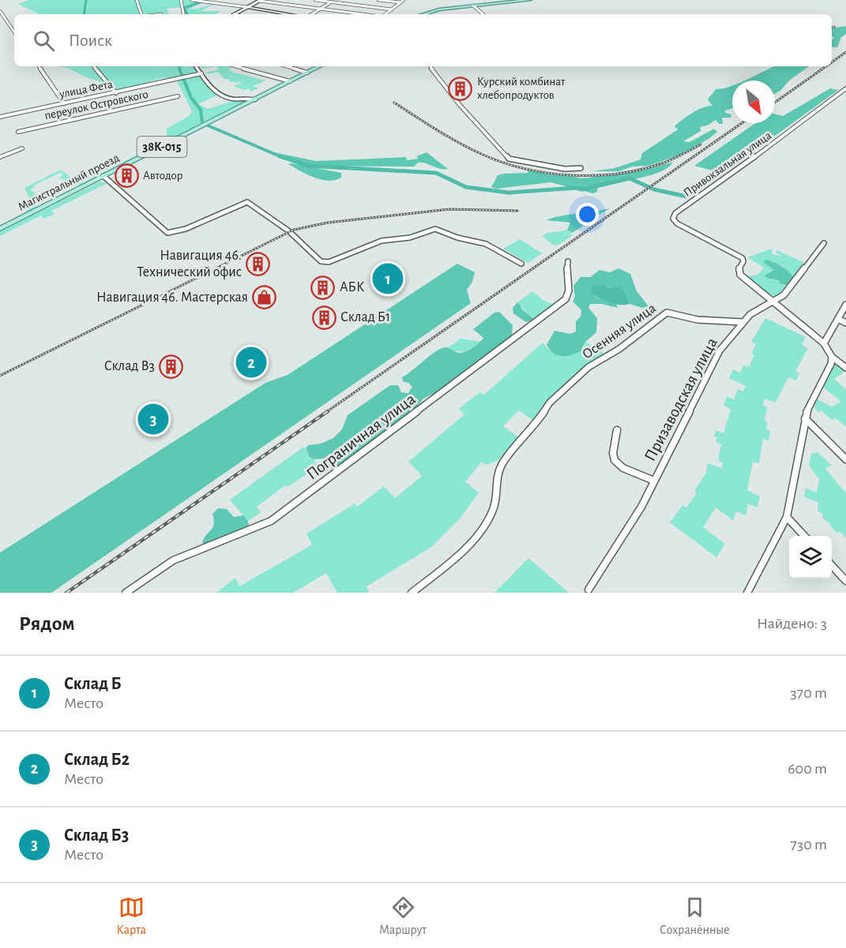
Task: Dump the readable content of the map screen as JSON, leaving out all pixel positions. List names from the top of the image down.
{
  "streets": {
    "main road": ["38К-015", "Магистральный проезд"],
    "street": [
      "улица Фета",
      "переулок Островского",
      "Привокзальная улица",
      "Осенняя улица",
      "Призаводская улица",
      "Пограничная улица"
    ]
  },
  "crossings": [
    ["Привокзальная улица", "Призаводская улица"],
    ["Осенняя улица", "Призаводская улица"]
  ],
  "places": {
    "building": [
      "Курский комбинат хлебопродуктов",
      "Автодор",
      "Навигация 46. Технический офис",
      "АБК",
      "Склад Б1",
      "Склад В3"
    ],
    "shop": ["Навигация 46. Мастерская"]
  },
  "north": "bottom right",
  "page": {
    "search": "Поиск",
    "pins": ["1", "2", "3"],
    "heading": ["Рядом", "Найдено: 3"],
    "list": [
      {
        "mark": "1",
        "name": "Склад Б",
        "note": "Место",
        "value": "370 m"
      },
      {
        "mark": "2",
        "name": "Склад Б2",
        "note": "Место",
        "value": "600 m"
      },
      {
        "mark": "3",
        "name": "Склад Б3",
        "note": "Место",
        "value": "730 m"
      }
    ],
    "nav": ["Карта", "Маршрут", "Сохранённые"]
  }
}
